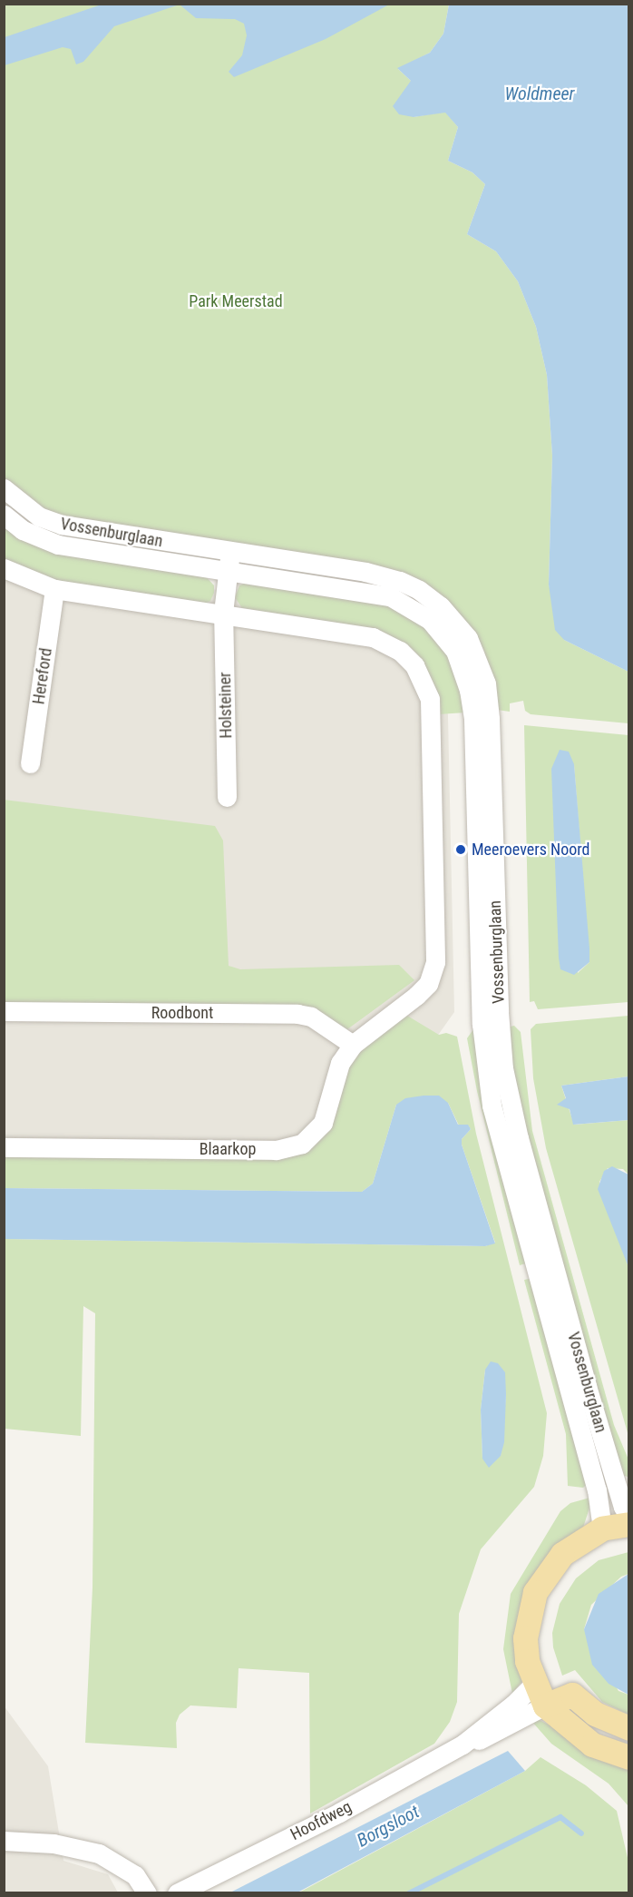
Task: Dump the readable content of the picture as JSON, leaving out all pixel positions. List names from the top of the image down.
{
  "streets": {
    "street": [
      "Vossenburglaan",
      "Hereford",
      "Holsteiner",
      "Roodbont",
      "Blaarkop",
      "Hoofdweg"
    ]
  },
  "crossings": [
    ["Holsteiner", "Blaarkop"],
    ["Roodbont", "Blaarkop"]
  ],
  "water": ["Woldmeer", "Borgsloot"],
  "parks": ["Park Meerstad"],
  "places": ["Meeroevers Noord"]
}
